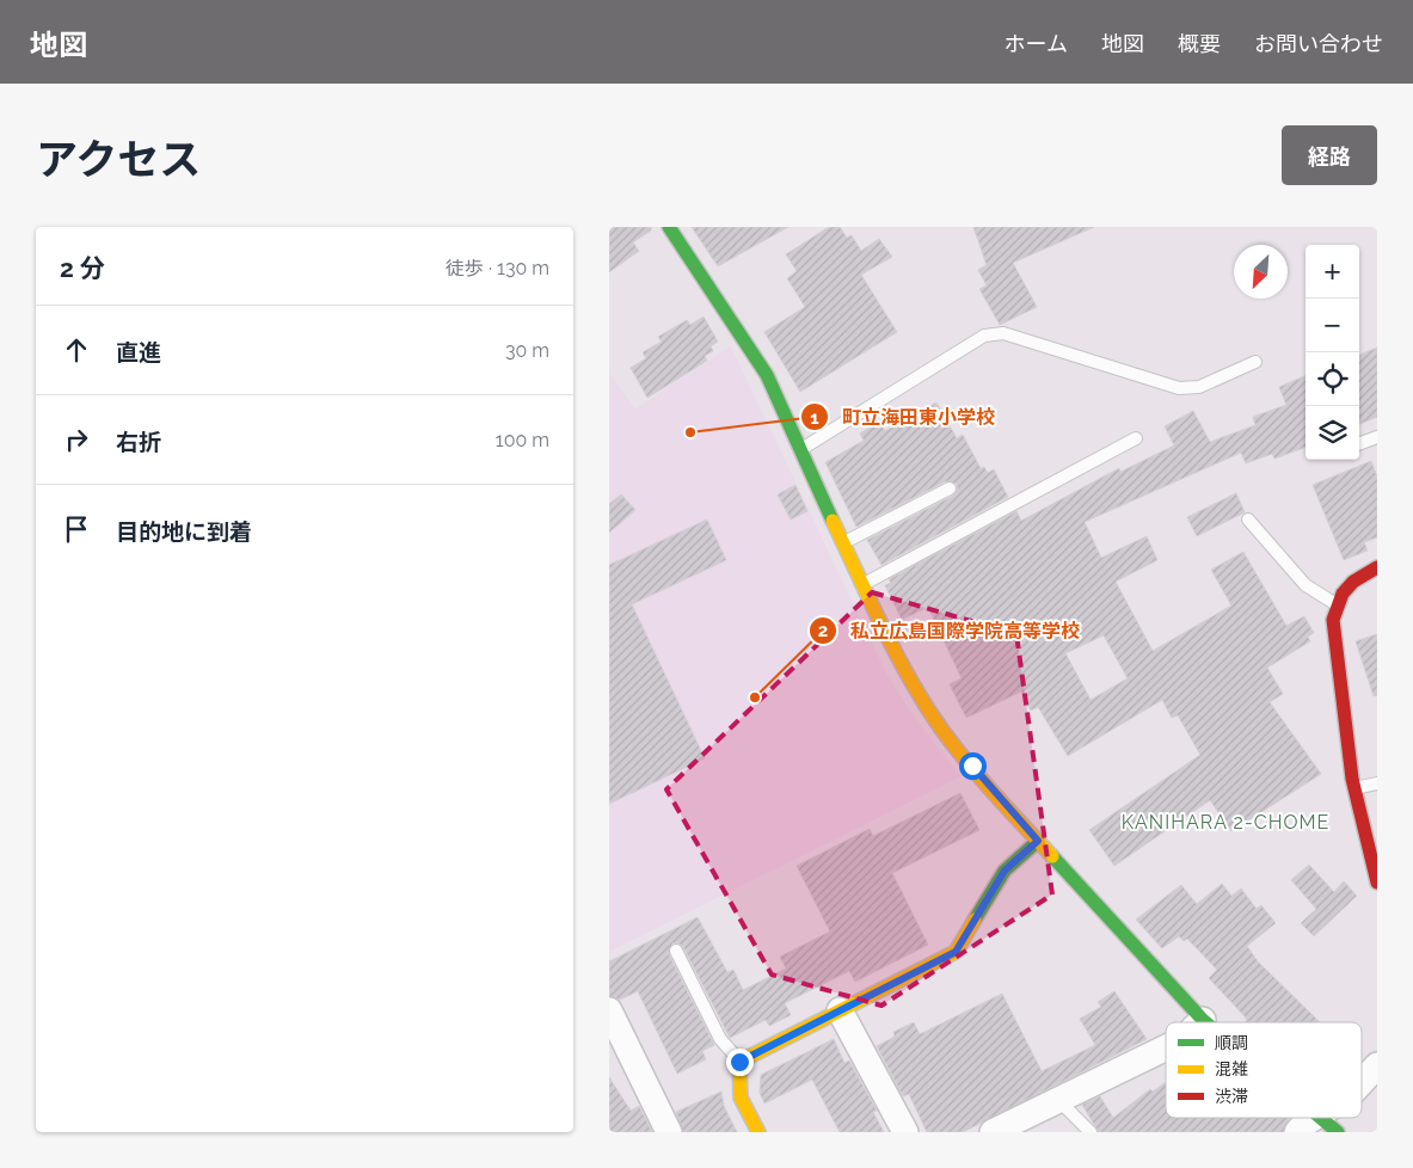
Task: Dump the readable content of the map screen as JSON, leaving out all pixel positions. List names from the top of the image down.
{
  "districts": ["KANIHARA 2-CHOME"],
  "places": ["町立海田東小学校", "私立広島国際学院高等学校"],
  "legend": ["順調", "混雑", "渋滞"],
  "north": "bottom left",
  "page": {
    "header": "地図",
    "nav": [
      "ホーム",
      "地図",
      "概要",
      "お問い合わせ"
    ],
    "title": "アクセス",
    "buttons": "経路",
    "heading": ["2 分", "徒歩 · 130 m"],
    "map_buttons": ["+", "−"],
    "list": [
      ["直進", "30 m"],
      ["右折", "100 m"],
      "目的地に到着"
    ]
  }
}
